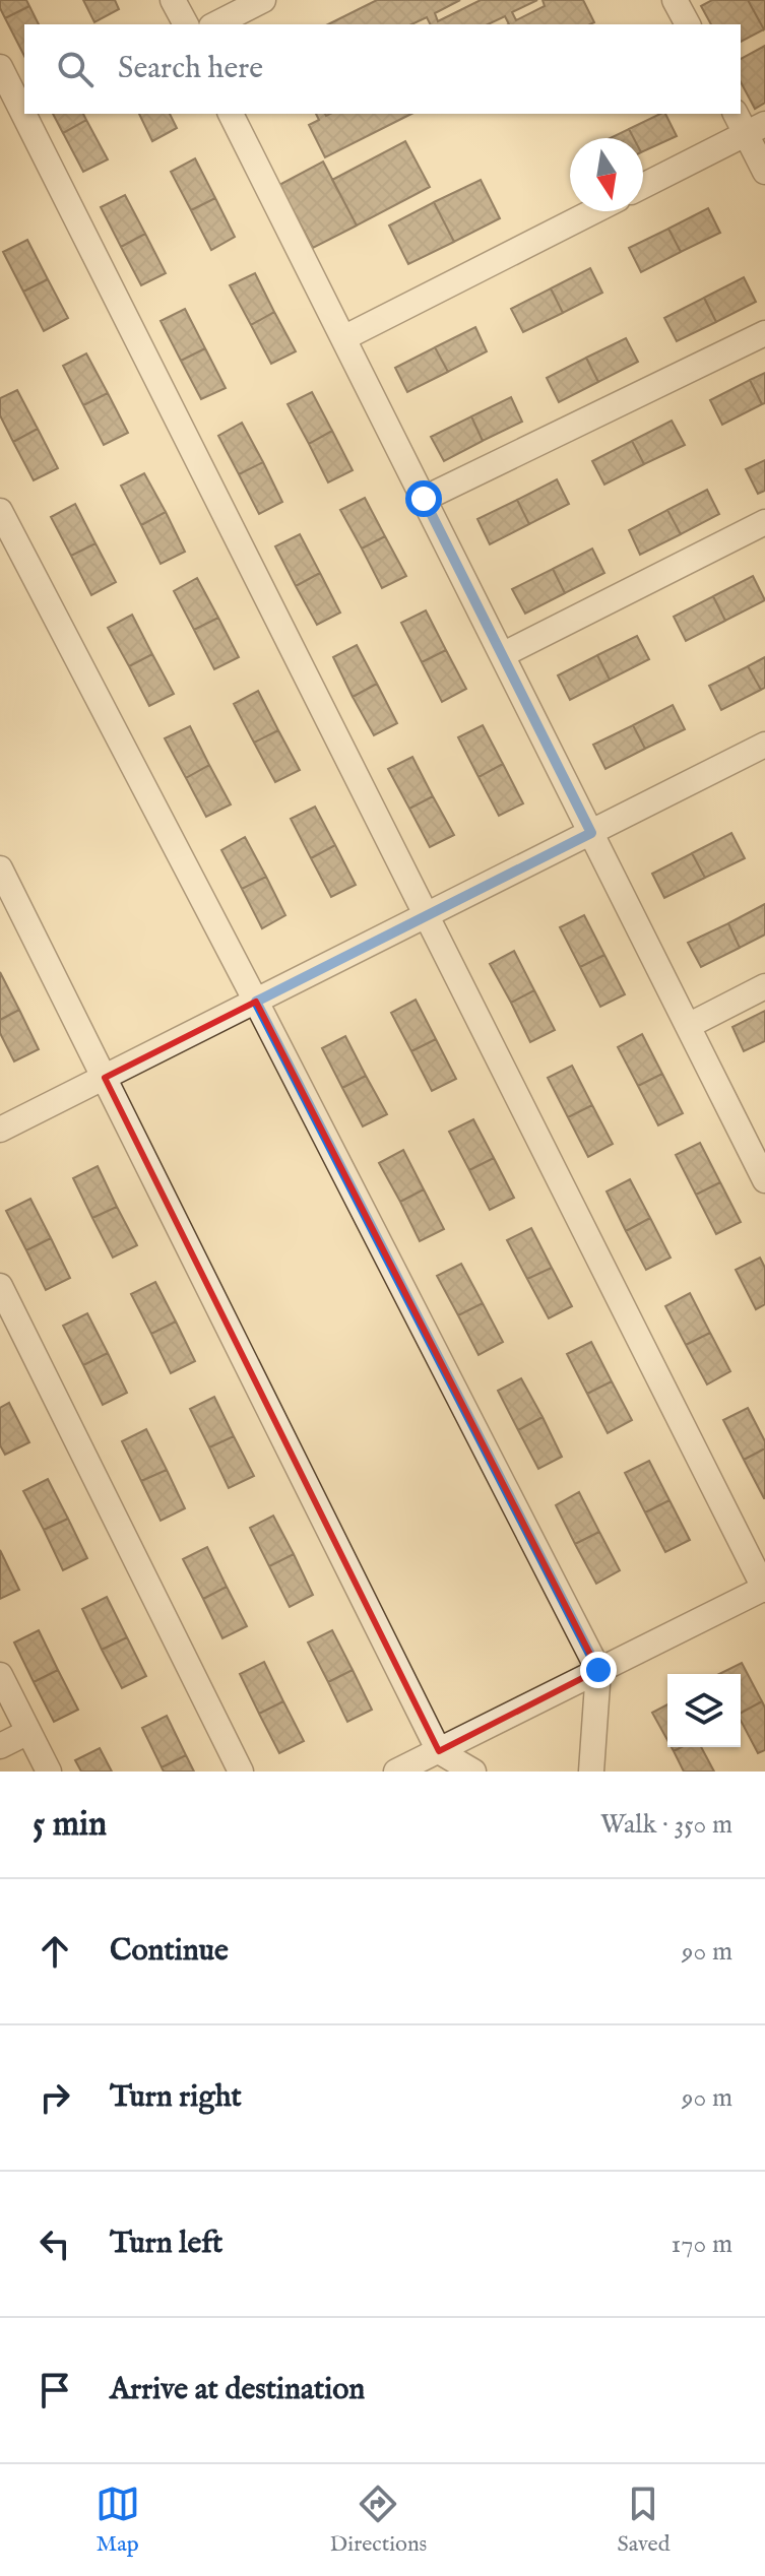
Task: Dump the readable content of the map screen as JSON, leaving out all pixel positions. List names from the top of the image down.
{
  "north": "bottom",
  "page": {
    "search": "Search here",
    "heading": ["5 min", "Walk · 350 m"],
    "list": [
      ["Continue", "90 m"],
      ["Turn right", "90 m"],
      ["Turn left", "170 m"],
      "Arrive at destination"
    ],
    "nav": ["Map", "Directions", "Saved"]
  }
}
